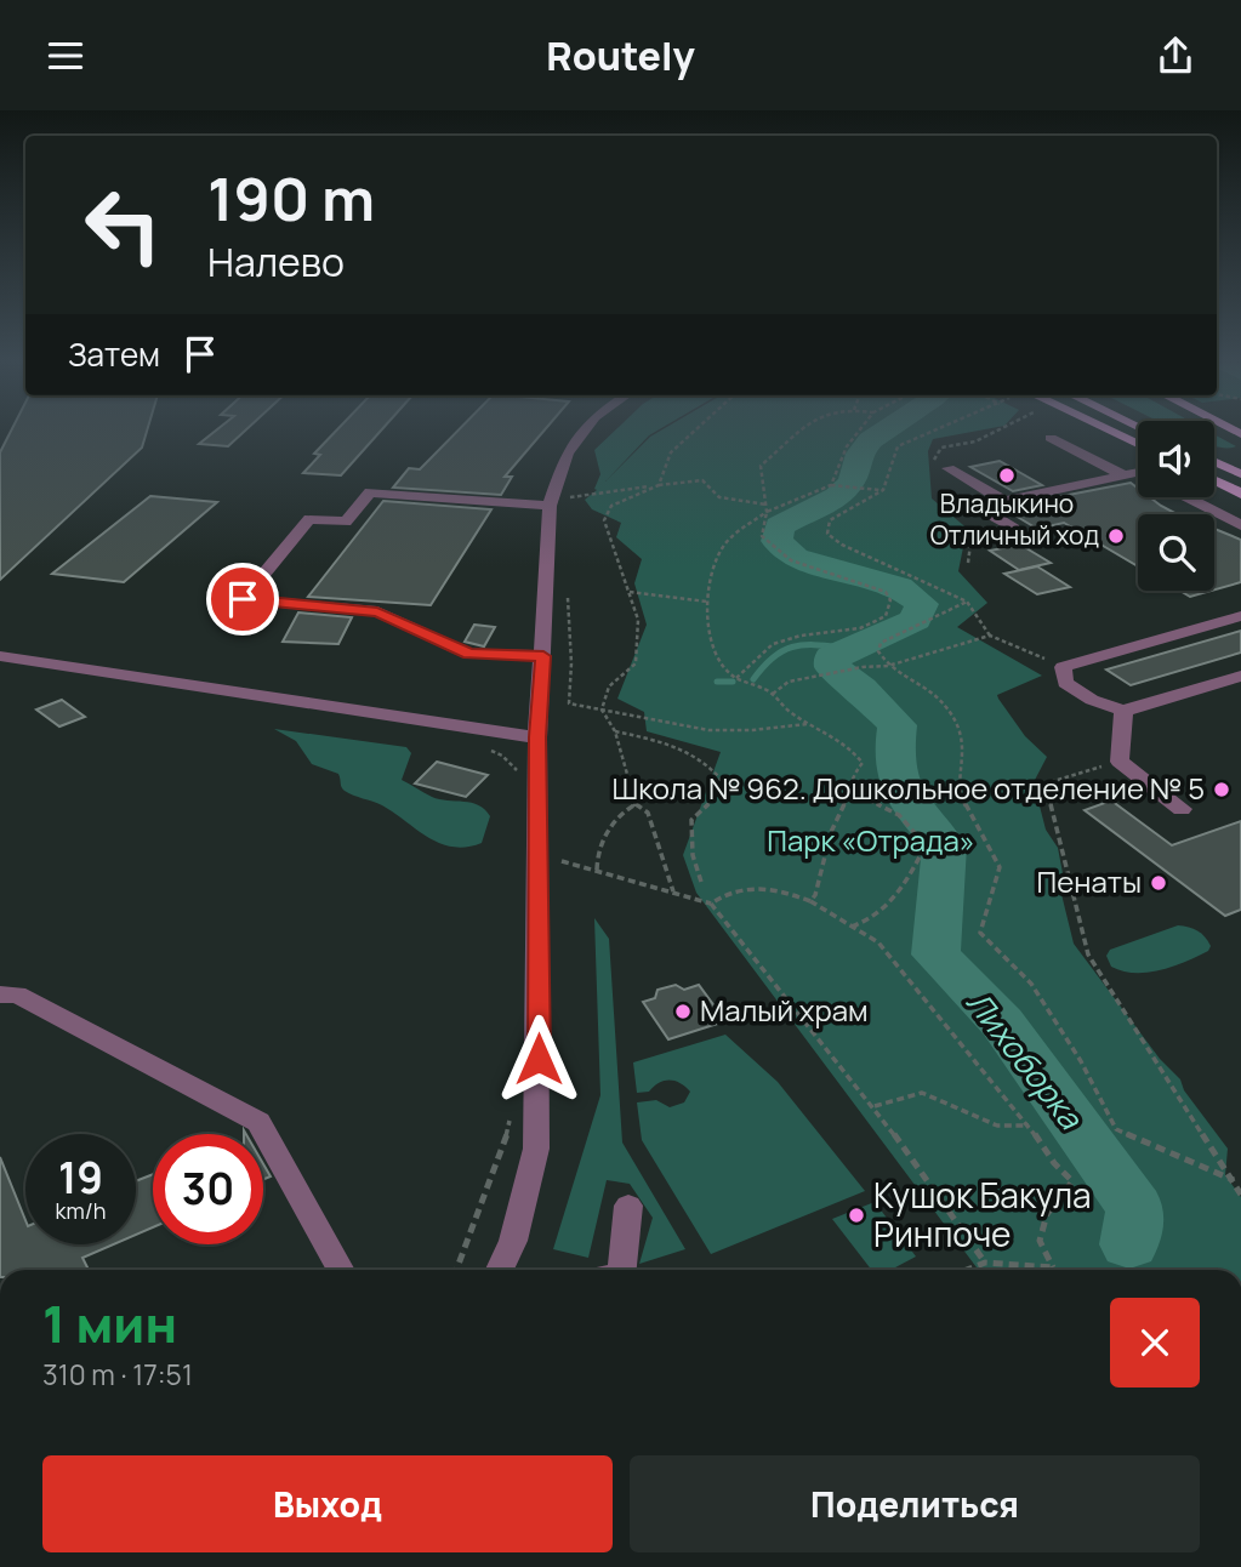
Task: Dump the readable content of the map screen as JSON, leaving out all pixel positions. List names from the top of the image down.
{
  "water": ["Лихоборка"],
  "parks": ["Парк «Отрада»"],
  "places": [
    "Владыкино",
    "Отличный ход",
    "Школа № 962. Дошкольное отделение № 5",
    "Пенаты",
    "Малый храм",
    "Кушок Бакула Ринпоче"
  ],
  "page": {
    "header": "Routely",
    "turn": ["190 m", "Налево"],
    "then": "Затем",
    "speed": "19 km/h",
    "limit": "30",
    "heading": ["1 мин", "310 m · 17:51"],
    "buttons": ["Выход", "Поделиться"]
  }
}
